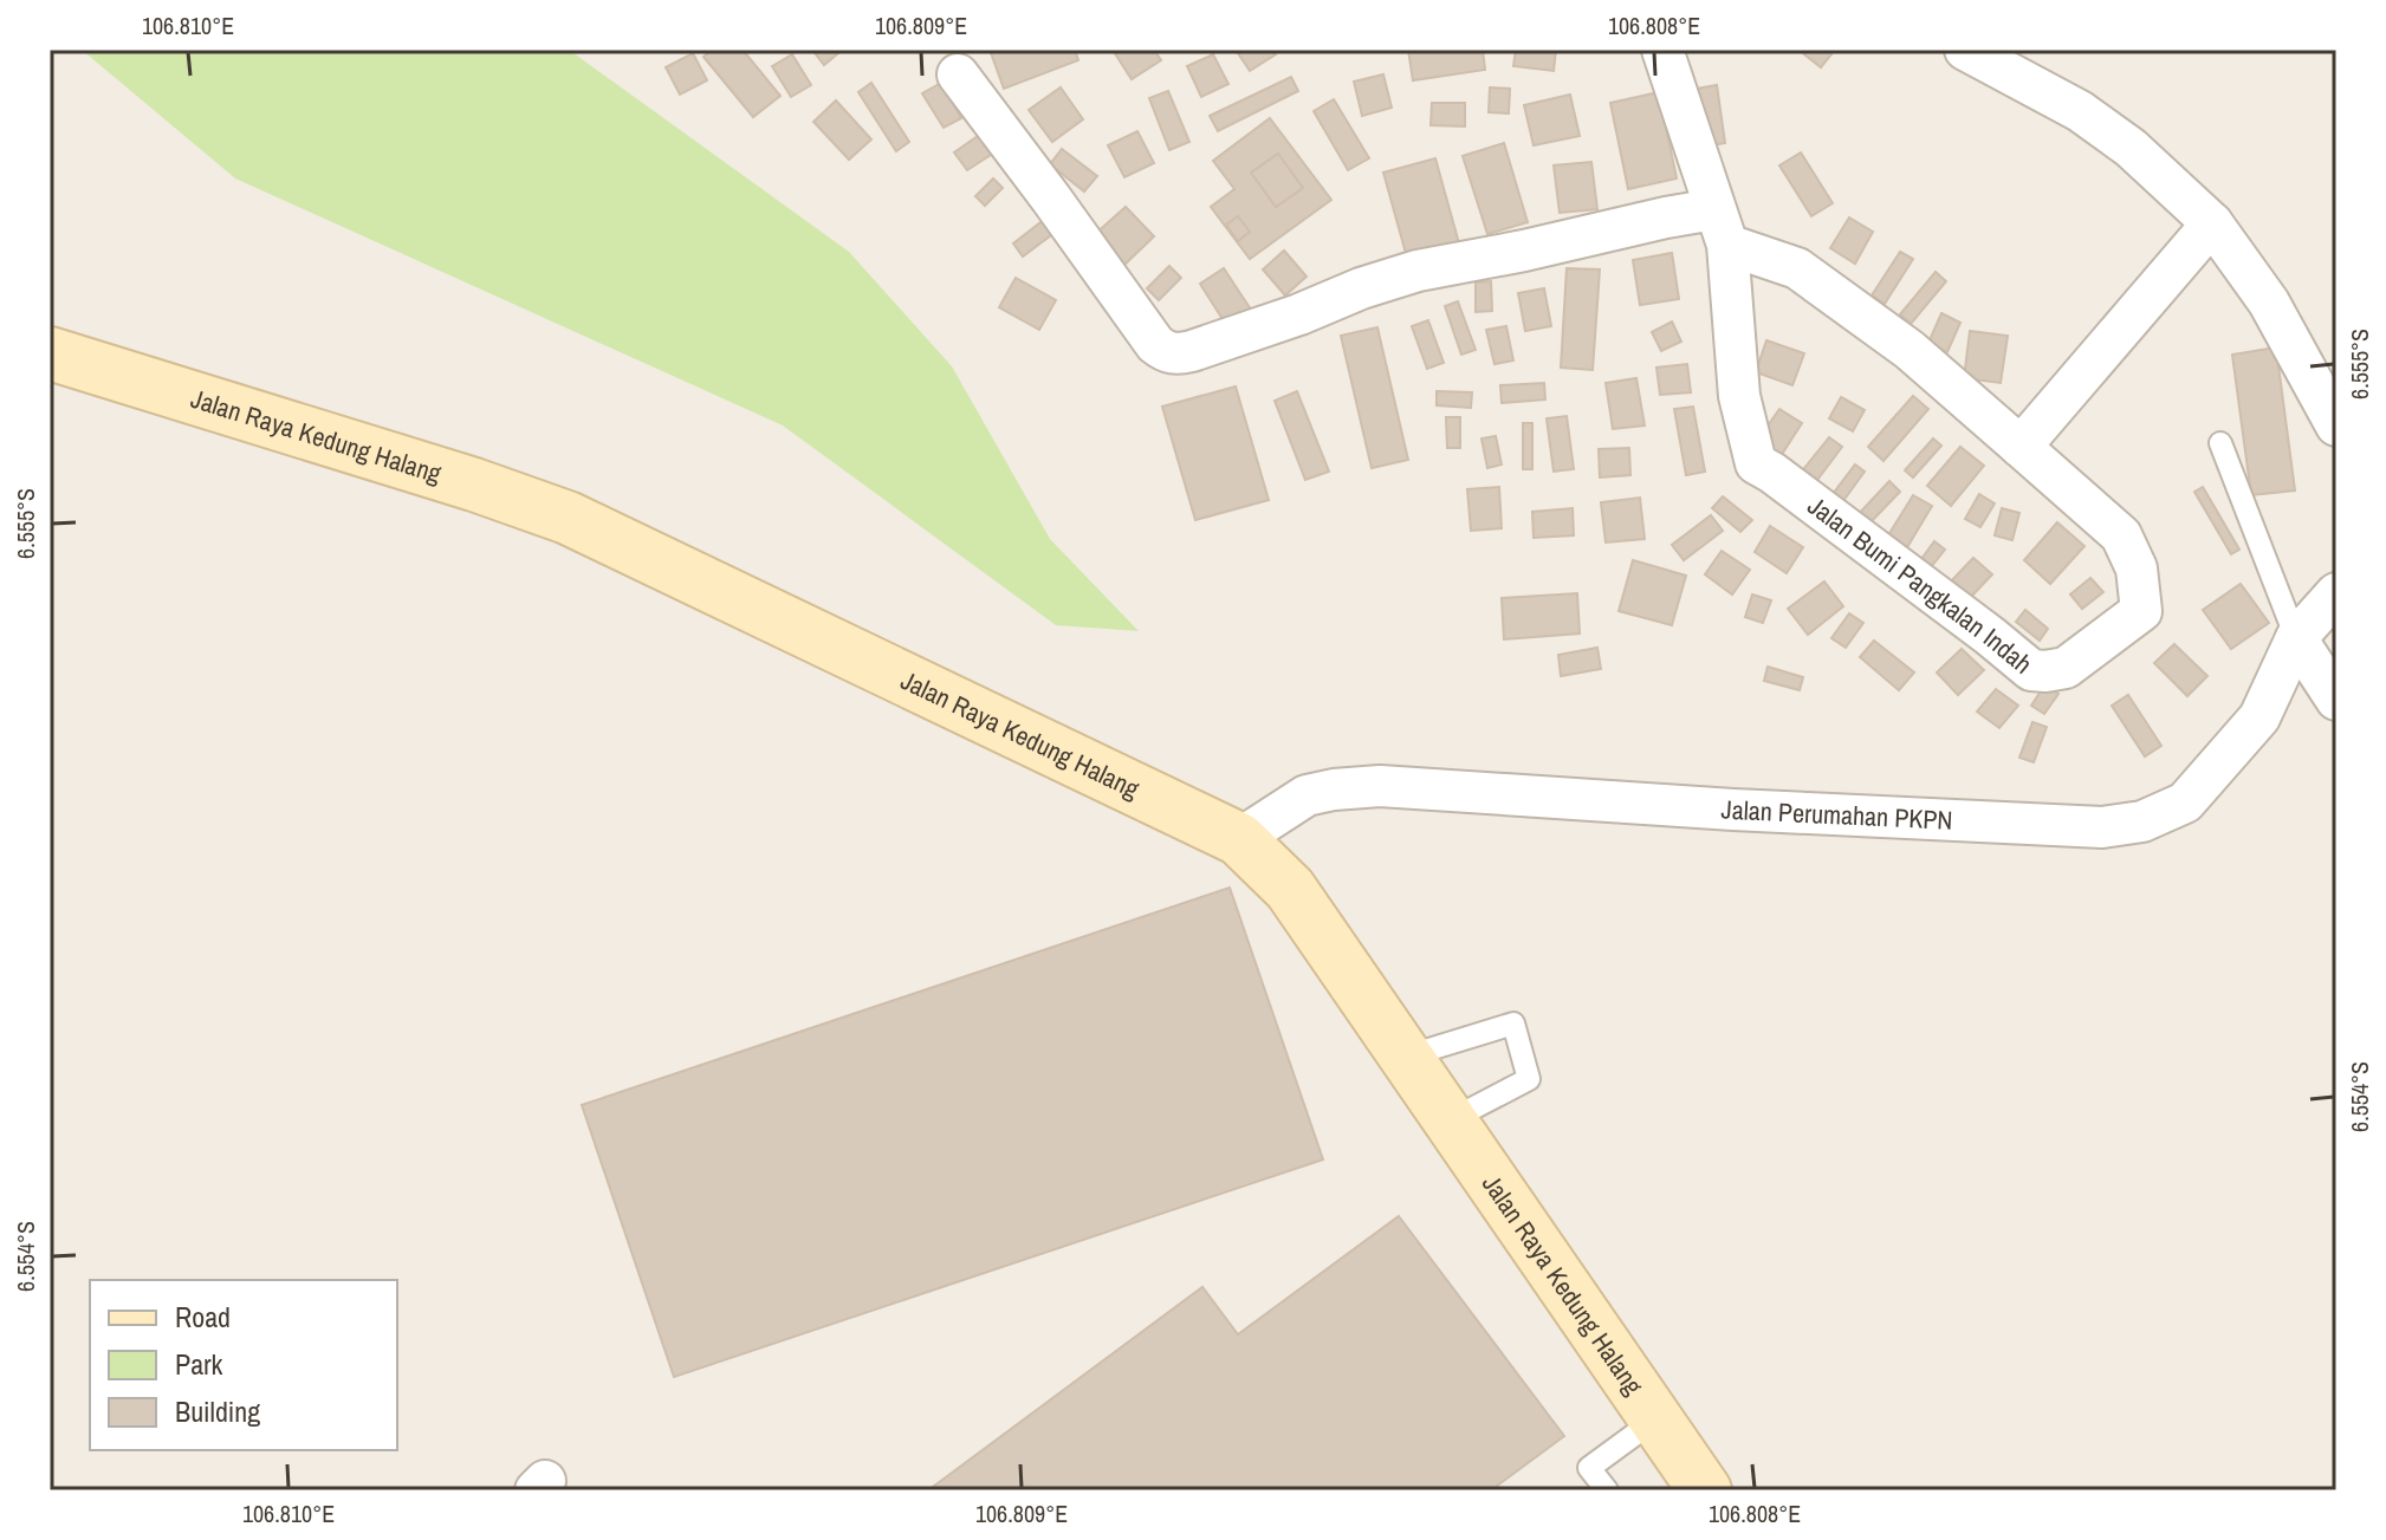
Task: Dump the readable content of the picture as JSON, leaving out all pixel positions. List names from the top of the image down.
{
  "streets": {
    "main road": ["Jalan Raya Kedung Halang"],
    "street": ["Jalan Bumi Pangkalan Indah", "Jalan Perumahan PKPN"]
  },
  "crossings": [
    ["Jalan Raya Kedung Halang", "Jalan Perumahan PKPN"]
  ],
  "legend": ["Road", "Park", "Building"],
  "coordinates": [
    "106.810°E",
    "106.809°E",
    "106.808°E",
    "6.555°S",
    "6.554°S"
  ]
}
